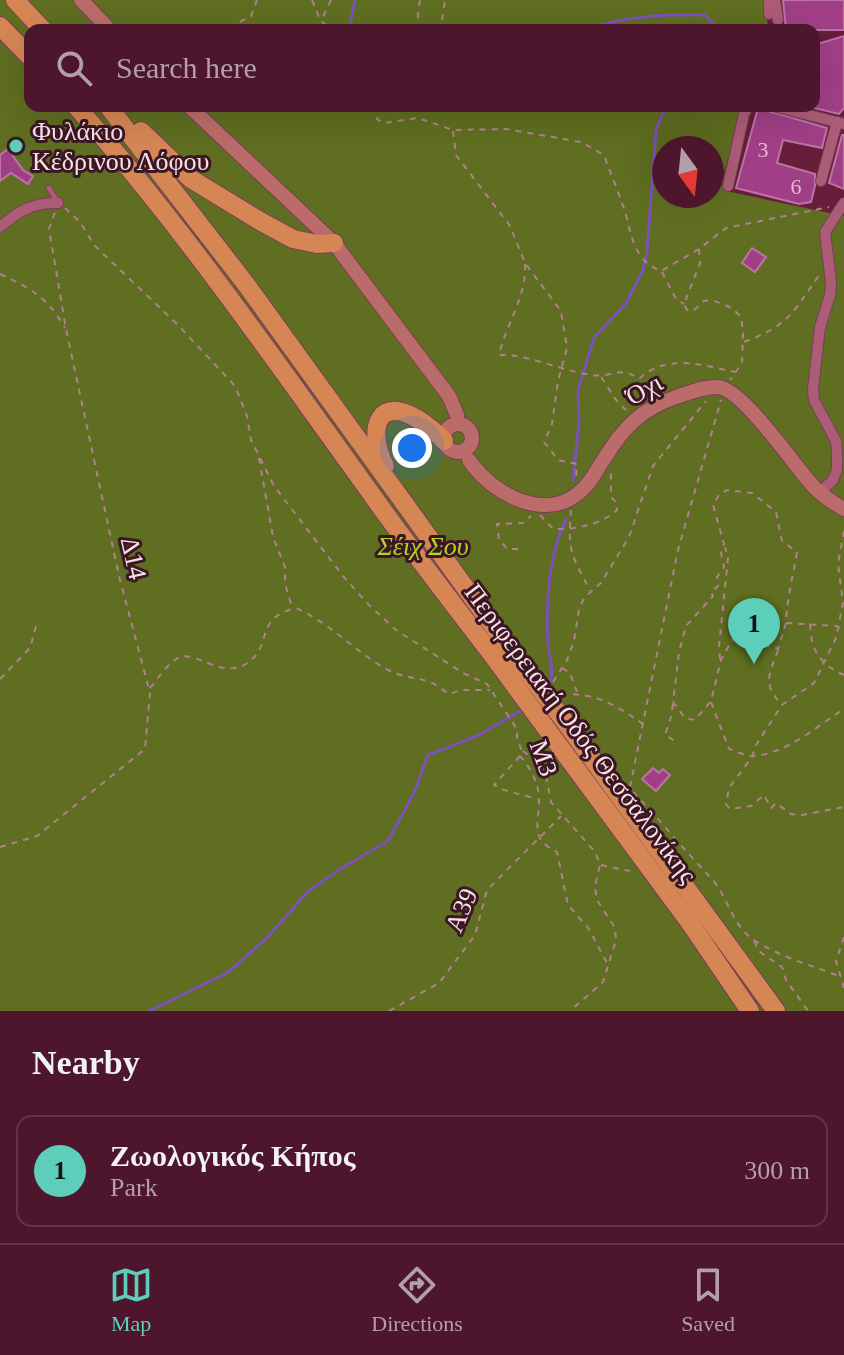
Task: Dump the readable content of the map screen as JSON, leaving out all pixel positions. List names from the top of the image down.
{
  "streets": {
    "highway": ["Περιφερειακή Οδός Θεσσαλονίκης"],
    "main road": ["Όχι"],
    "path": ["Δ14", "Μ3", "Α39"]
  },
  "crossings": [
    ["Μ3", "Α39"]
  ],
  "parks": ["Σέιχ Σου"],
  "places": ["Φυλάκιο Κέδρινου Λόφου"],
  "house_numbers": ["3", "6"],
  "north": "bottom",
  "page": {
    "search": "Search here",
    "pins": "1",
    "heading": "Nearby",
    "list": [
      {
        "mark": "1",
        "name": "Ζωολογικός Κήπος",
        "note": "Park",
        "value": "300 m"
      }
    ],
    "nav": ["Map", "Directions", "Saved"]
  }
}
